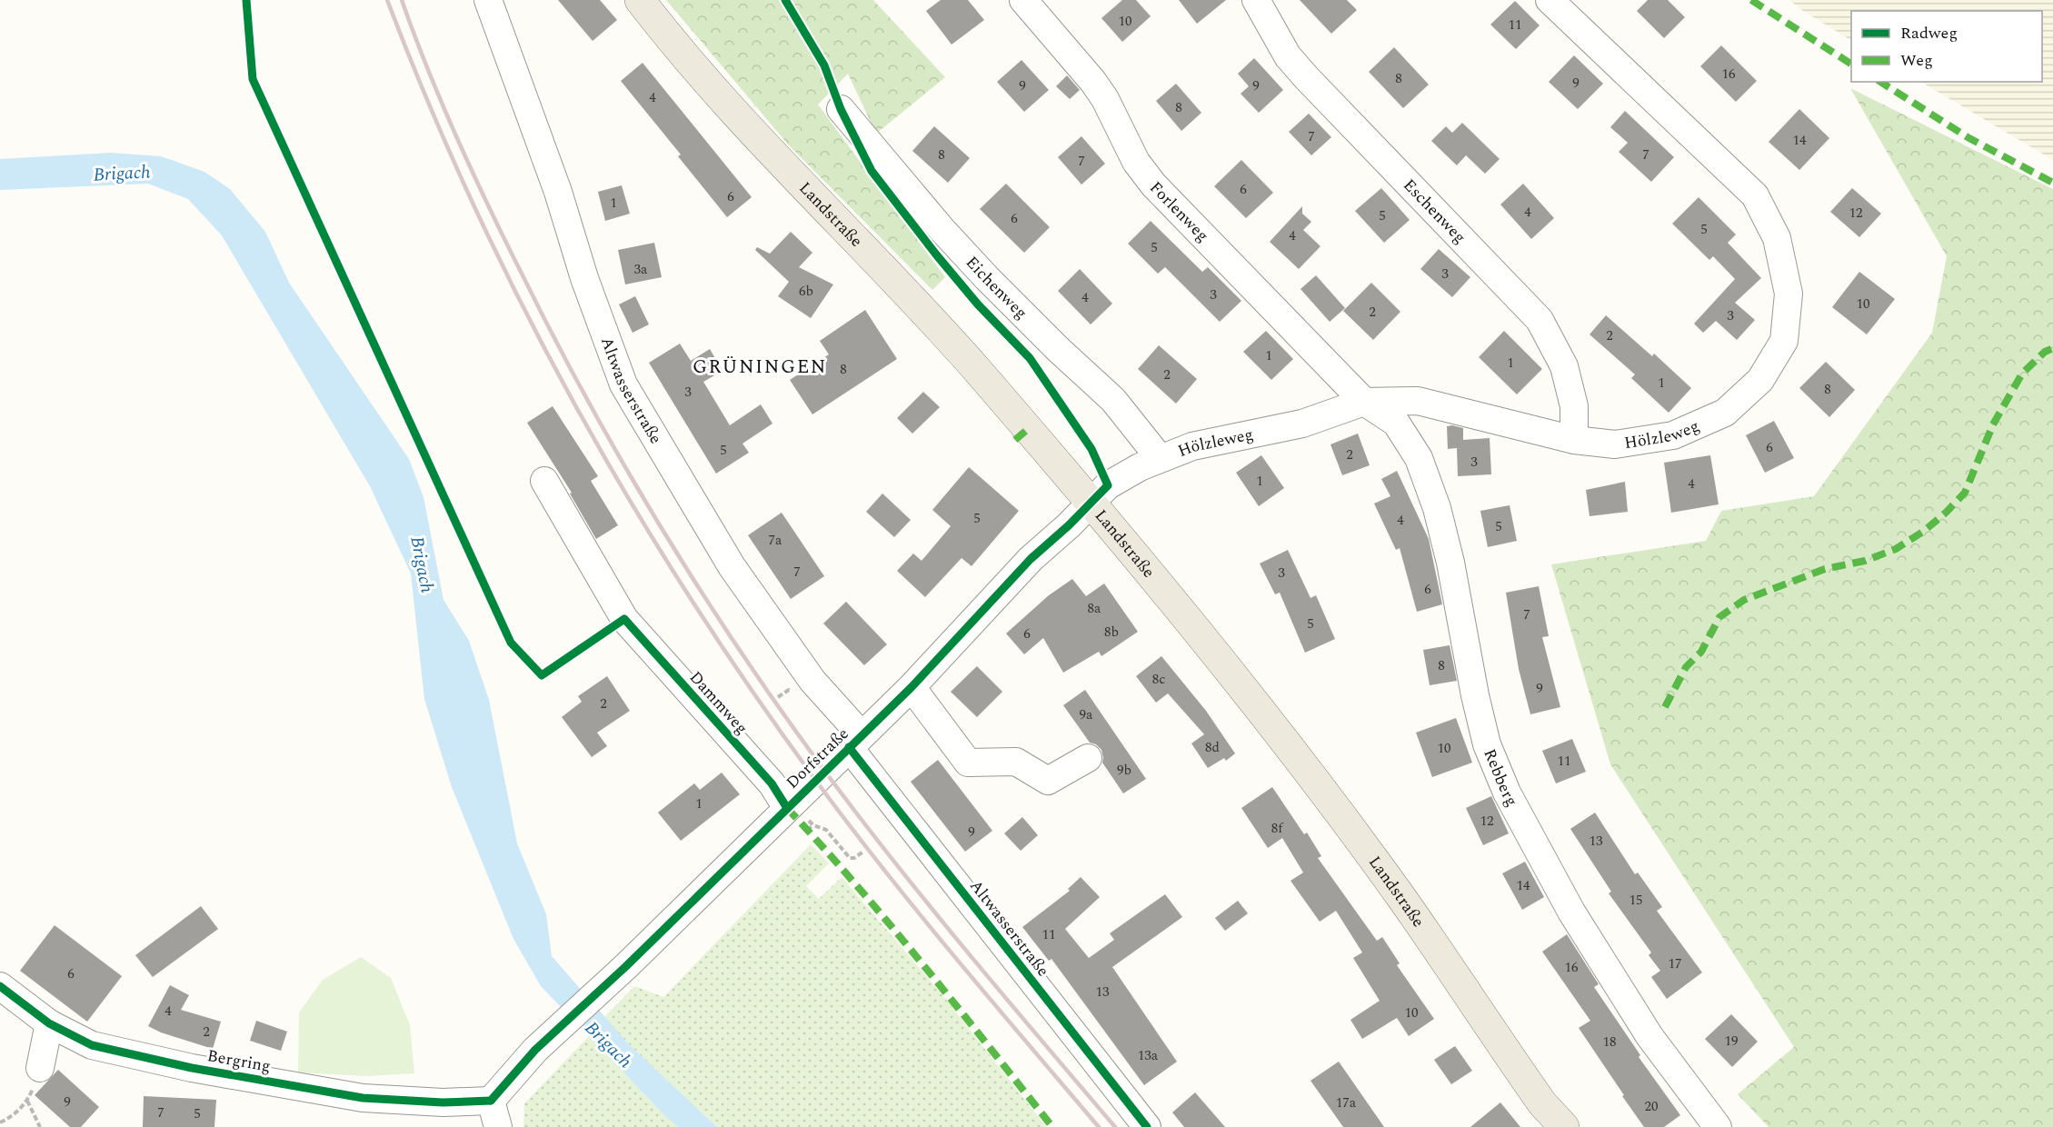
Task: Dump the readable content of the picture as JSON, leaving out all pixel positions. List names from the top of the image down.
{
  "streets": {
    "main road": ["Landstraße"],
    "street": [
      "Eschenweg",
      "Forlenweg",
      "Eichenweg",
      "Altwasserstraße",
      "Hölzleweg",
      "Dammweg",
      "Dorfstraße",
      "Rebberg",
      "Bergring"
    ]
  },
  "crossings": [
    ["Eschenweg", "Hölzleweg"],
    ["Forlenweg", "Hölzleweg"],
    ["Forlenweg", "Rebberg"],
    ["Landstraße", "Hölzleweg"],
    ["Landstraße", "Dorfstraße"],
    ["Eichenweg", "Hölzleweg"],
    ["Altwasserstraße", "Dorfstraße"],
    ["Hölzleweg", "Dorfstraße"],
    ["Hölzleweg", "Rebberg"],
    ["Dammweg", "Dorfstraße"],
    ["Dorfstraße", "Bergring"]
  ],
  "districts": ["GRÜNINGEN"],
  "water": ["Brigach"],
  "house_numbers": [
    "10",
    "11",
    "16",
    "8",
    "9",
    "9",
    "9",
    "4",
    "8",
    "7",
    "14",
    "8",
    "7",
    "7",
    "6",
    "6",
    "1",
    "4",
    "12",
    "5",
    "6",
    "5",
    "4",
    "5",
    "3a",
    "3",
    "6b",
    "3",
    "4",
    "10",
    "2",
    "3",
    "2",
    "1",
    "1",
    "8",
    "2",
    "1",
    "8",
    "3",
    "6",
    "5",
    "2",
    "3",
    "1",
    "4",
    "5",
    "4",
    "5",
    "7a",
    "7",
    "3",
    "6",
    "8a",
    "7",
    "5",
    "8b",
    "6",
    "8",
    "8c",
    "9",
    "2",
    "9a",
    "8d",
    "10",
    "11",
    "9b",
    "1",
    "12",
    "8f",
    "9",
    "13",
    "14",
    "15",
    "11",
    "17",
    "16",
    "6",
    "13",
    "4",
    "10",
    "2",
    "19",
    "18",
    "13a",
    "9",
    "17a",
    "20",
    "7",
    "5"
  ],
  "legend": ["Radweg", "Weg"]
}
